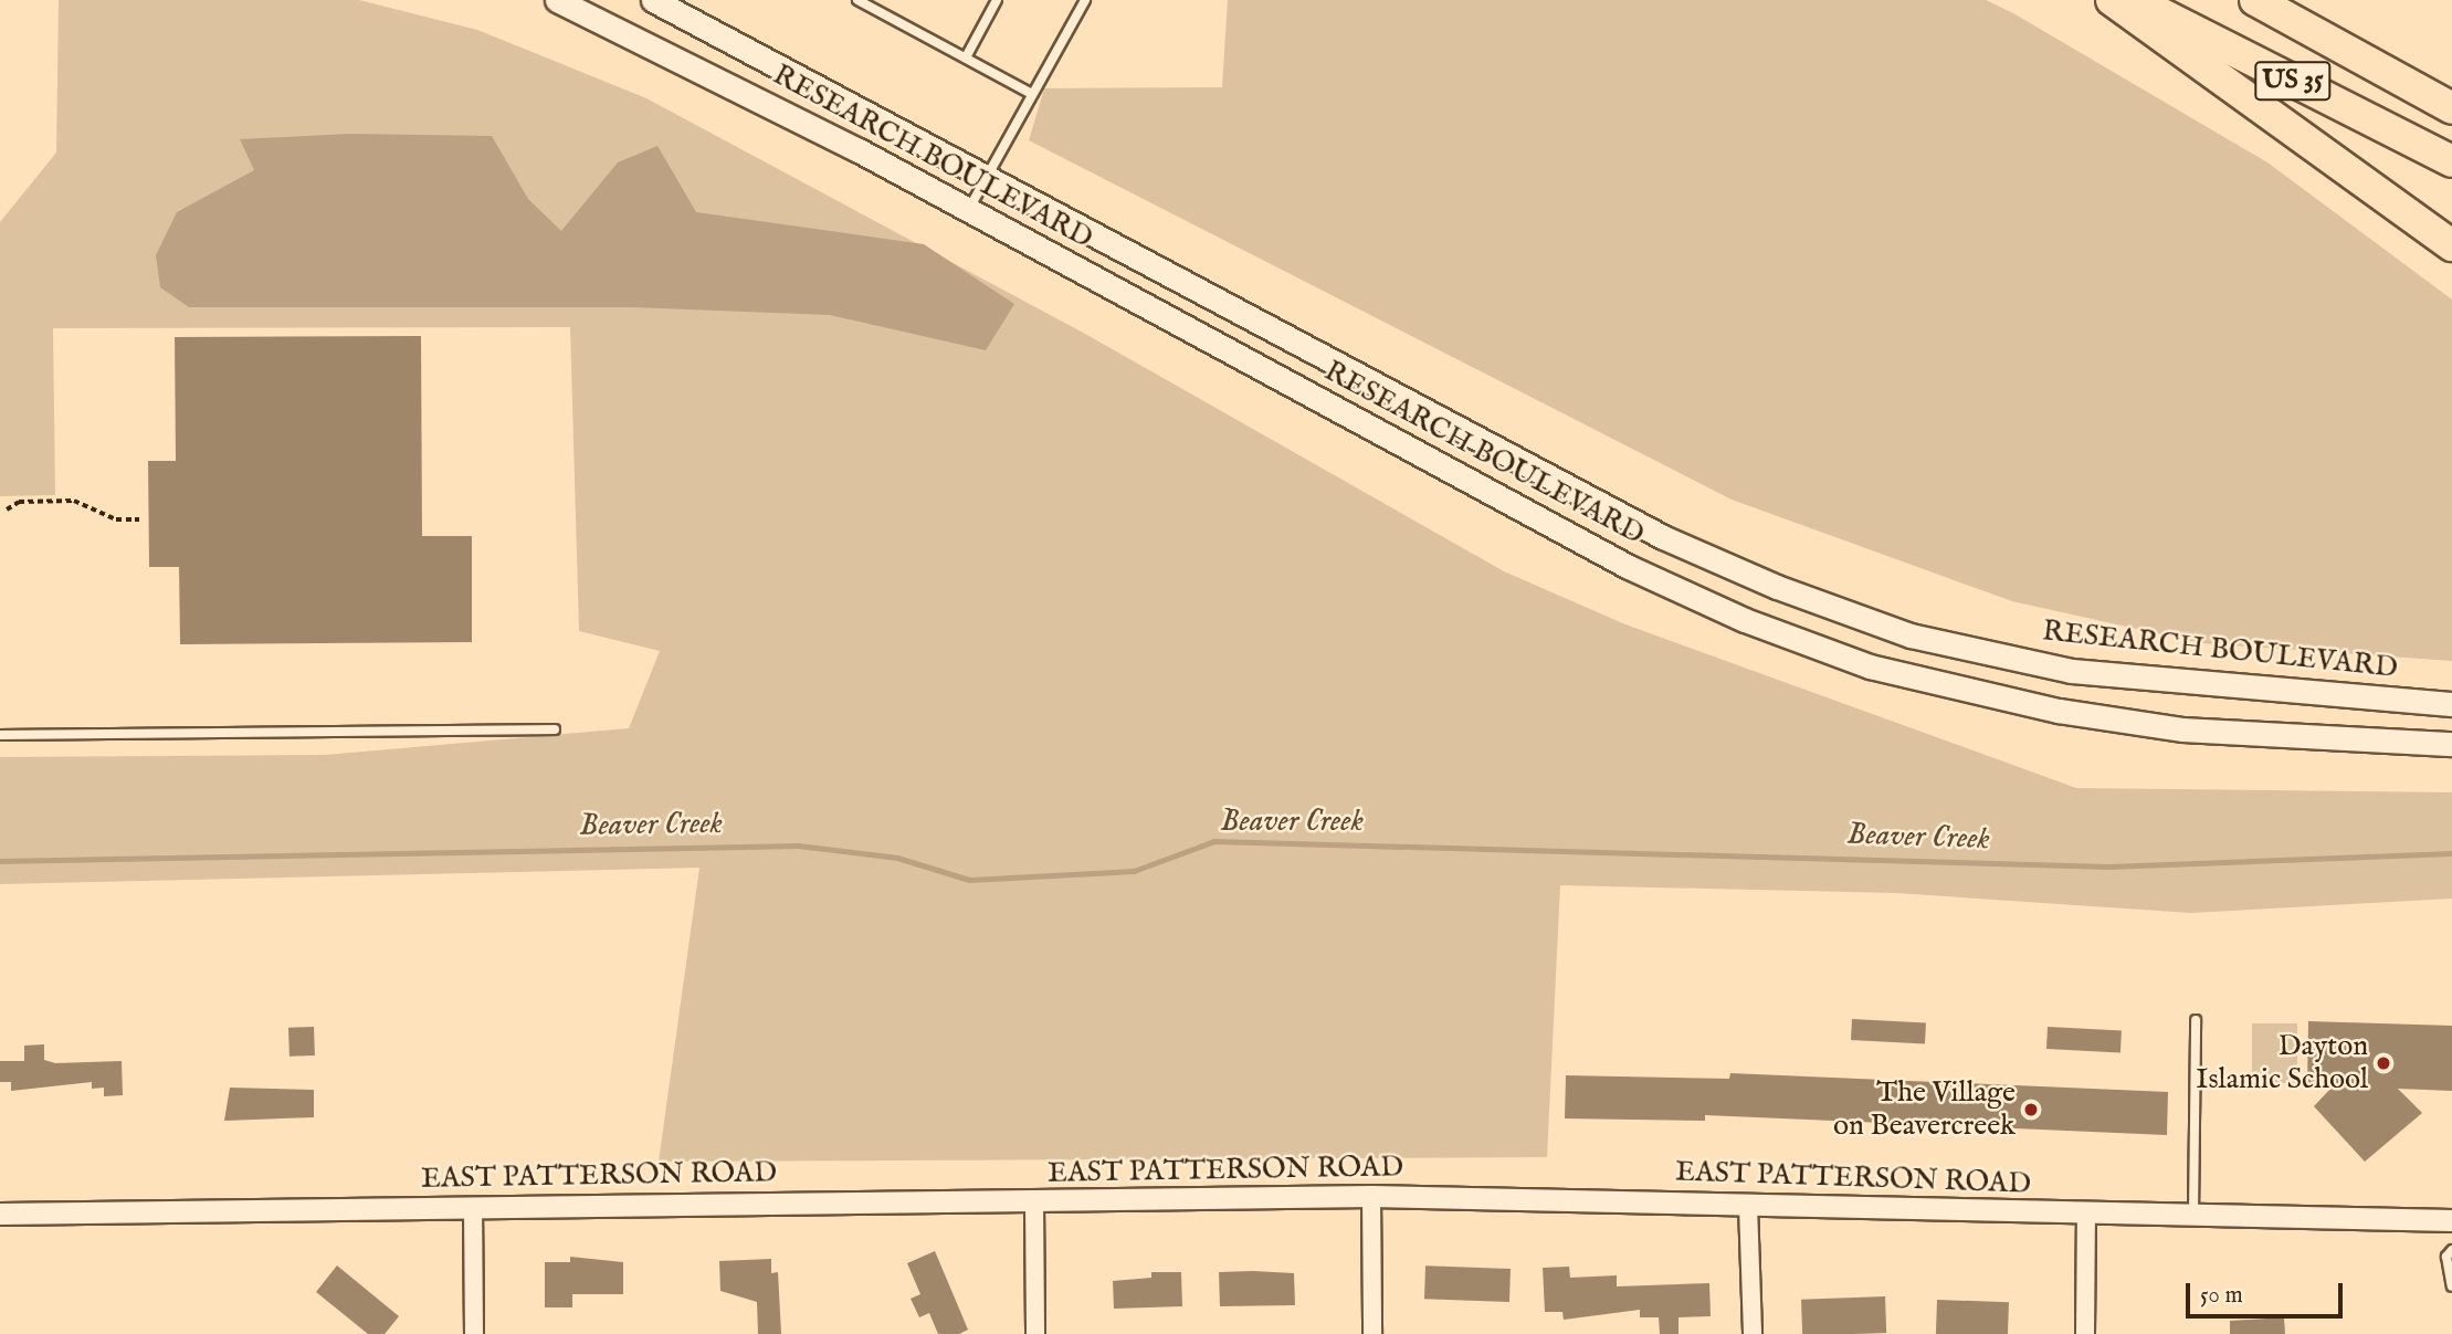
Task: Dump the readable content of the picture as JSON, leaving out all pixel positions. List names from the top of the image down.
{
  "streets": {
    "highway": ["US 35"],
    "main road": ["RESEARCH BOULEVARD"],
    "street": ["EAST PATTERSON ROAD"]
  },
  "water": ["Beaver Creek"],
  "places": ["Dayton Islamic School", "The Village on Beavercreek"],
  "scale_bar": "50 m"
}
